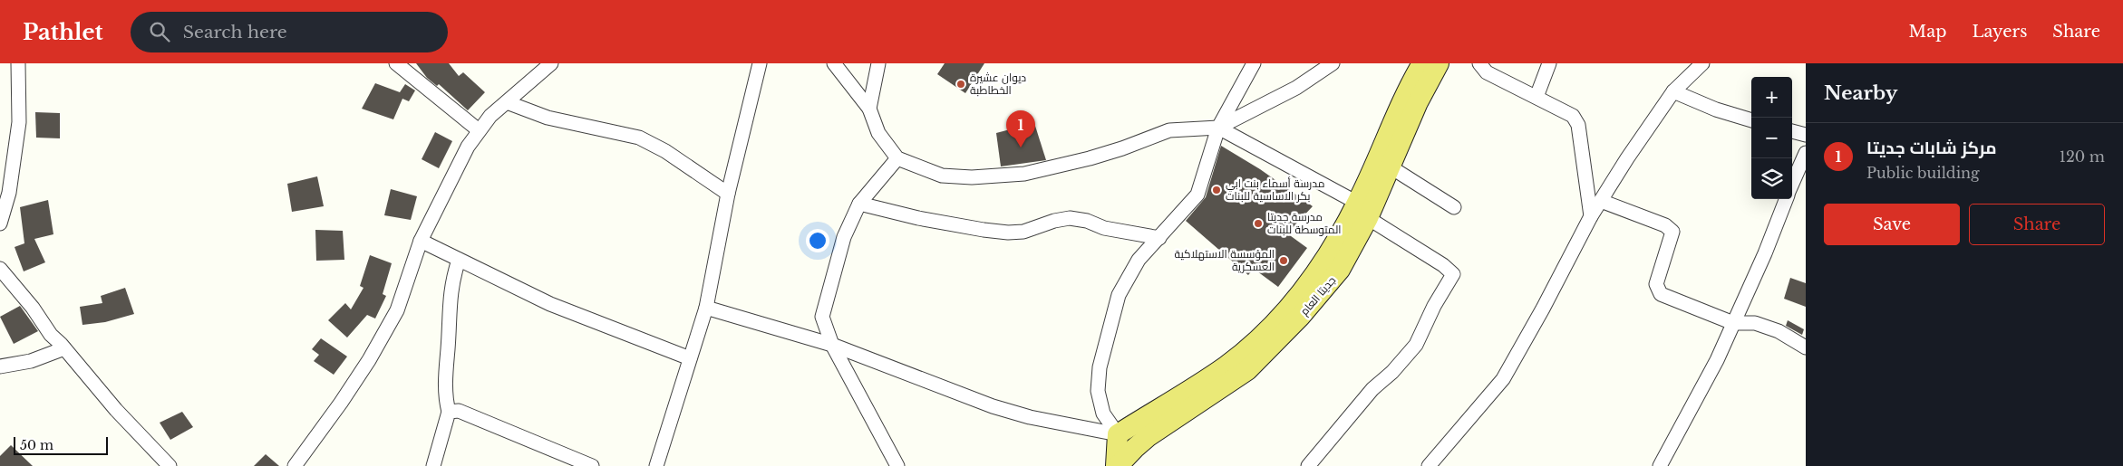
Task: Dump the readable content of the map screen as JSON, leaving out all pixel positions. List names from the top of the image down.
{
  "streets": {
    "main road": ["جديتا العام"]
  },
  "places": [
    "ديوان عشيرة الخطاطبة",
    "مدرسة أسماء بنت ابي بكر الاساسية للبنات",
    "مدرسة جديتا المتوسطة للبنات",
    "المؤسسة الاستهلاكية العسكرية"
  ],
  "scale_bar": "50 m",
  "page": {
    "header": "Pathlet",
    "search": "Search here",
    "nav": ["Map", "Layers", "Share"],
    "heading": "Nearby",
    "map_buttons": ["+", "−"],
    "pins": "1",
    "list": [
      {
        "mark": "1",
        "name": "مركز شابات جديتا",
        "note": "Public building",
        "value": "120 m"
      }
    ],
    "buttons": ["Save", "Share"],
    "scale": "50 m"
  }
}
